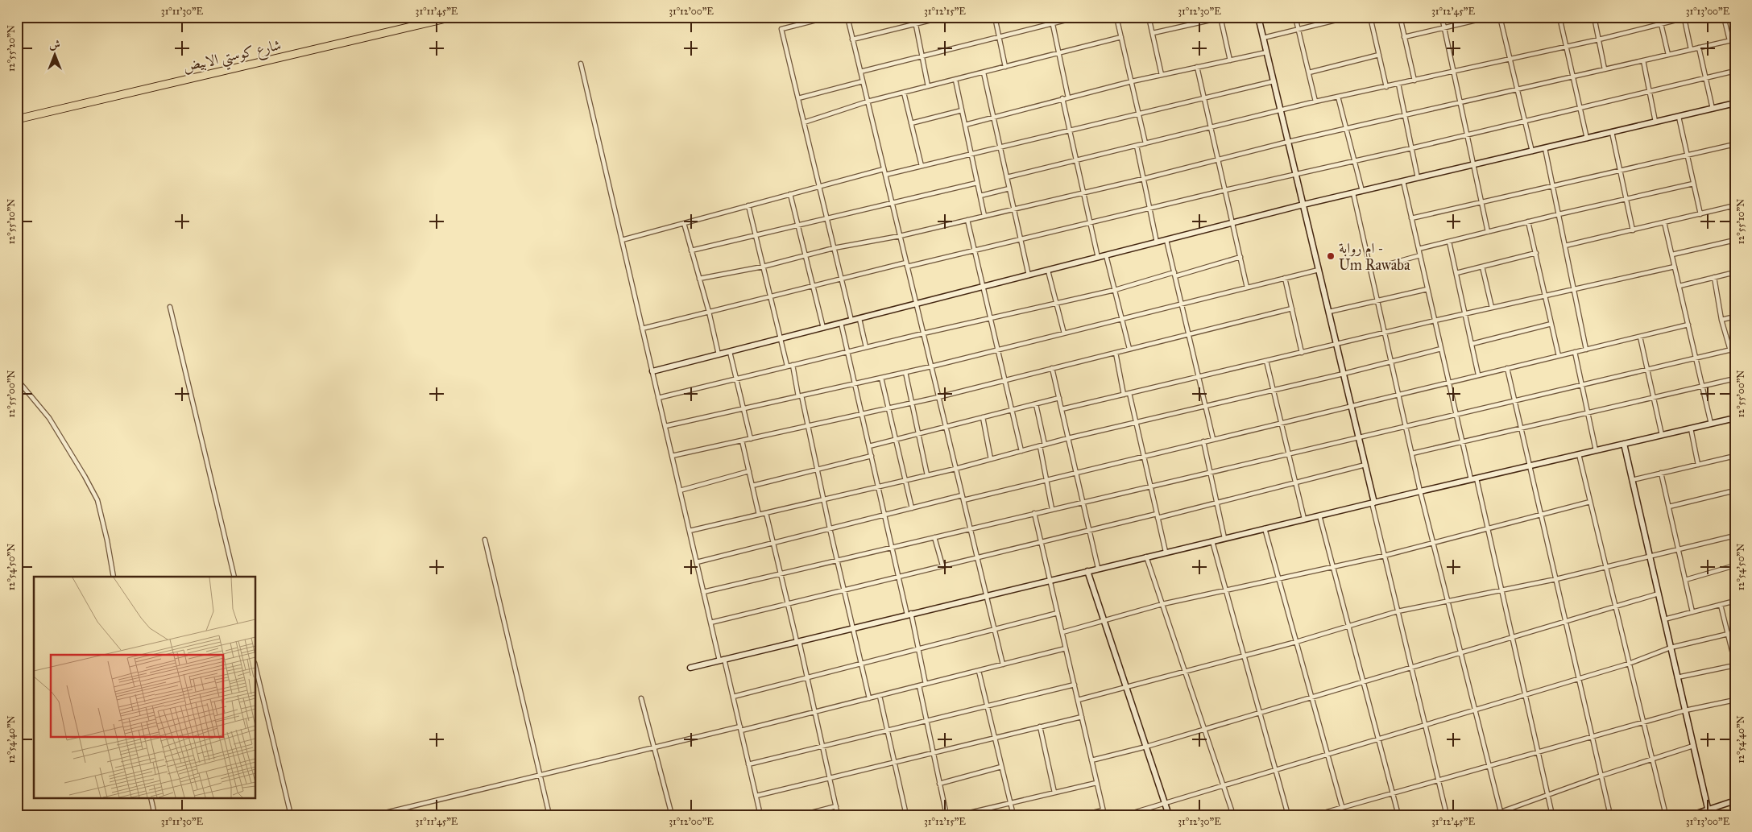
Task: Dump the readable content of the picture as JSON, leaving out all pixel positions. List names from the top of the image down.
{
  "streets": {
    "highway": ["شارع كوستي الابيض"]
  },
  "places": ["ام روابة - Um Rawaba"],
  "north": "top",
  "coordinates": [
    "31°11'30\"E",
    "31°11'45\"E",
    "31°12'00\"E",
    "31°12'15\"E",
    "31°12'30\"E",
    "31°12'45\"E",
    "31°13'00\"E",
    "12°55'20\"N",
    "12°55'10\"N",
    "12°55'00\"N",
    "12°54'50\"N",
    "12°54'40\"N"
  ]
}
